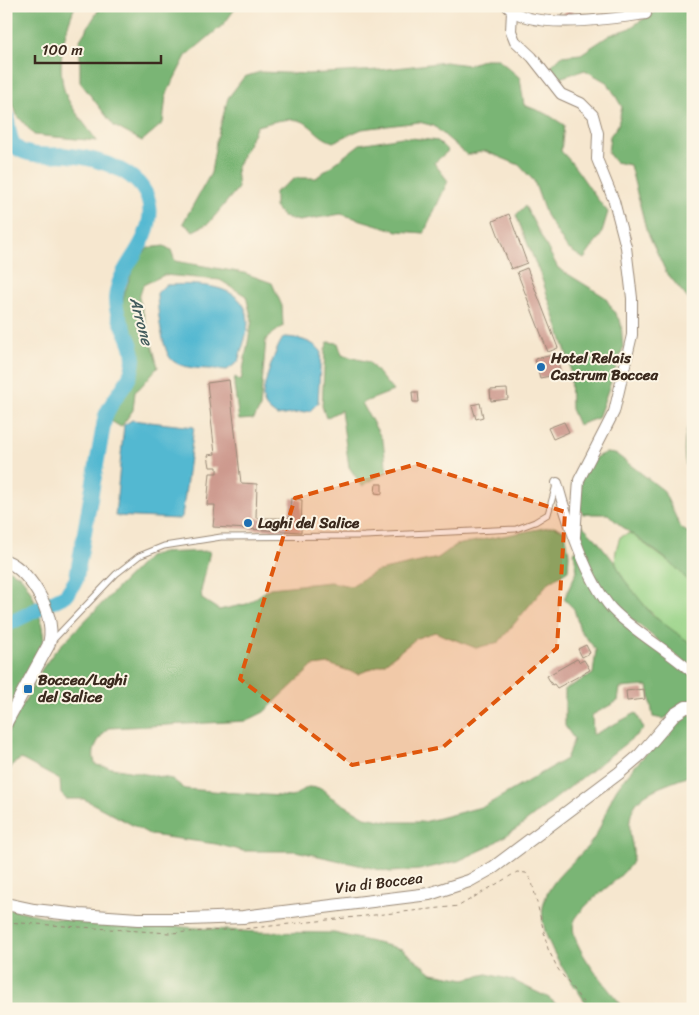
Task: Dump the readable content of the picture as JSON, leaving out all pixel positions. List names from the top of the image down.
{
  "streets": {
    "street": ["Via di Boccea"]
  },
  "water": ["Arrone"],
  "places": {
    "other": ["Hotel Relais Castrum Boccea", "Laghi del Salice"],
    "transit": ["Boccea/Laghi del Salice"]
  },
  "scale_bar": "100 m"
}
